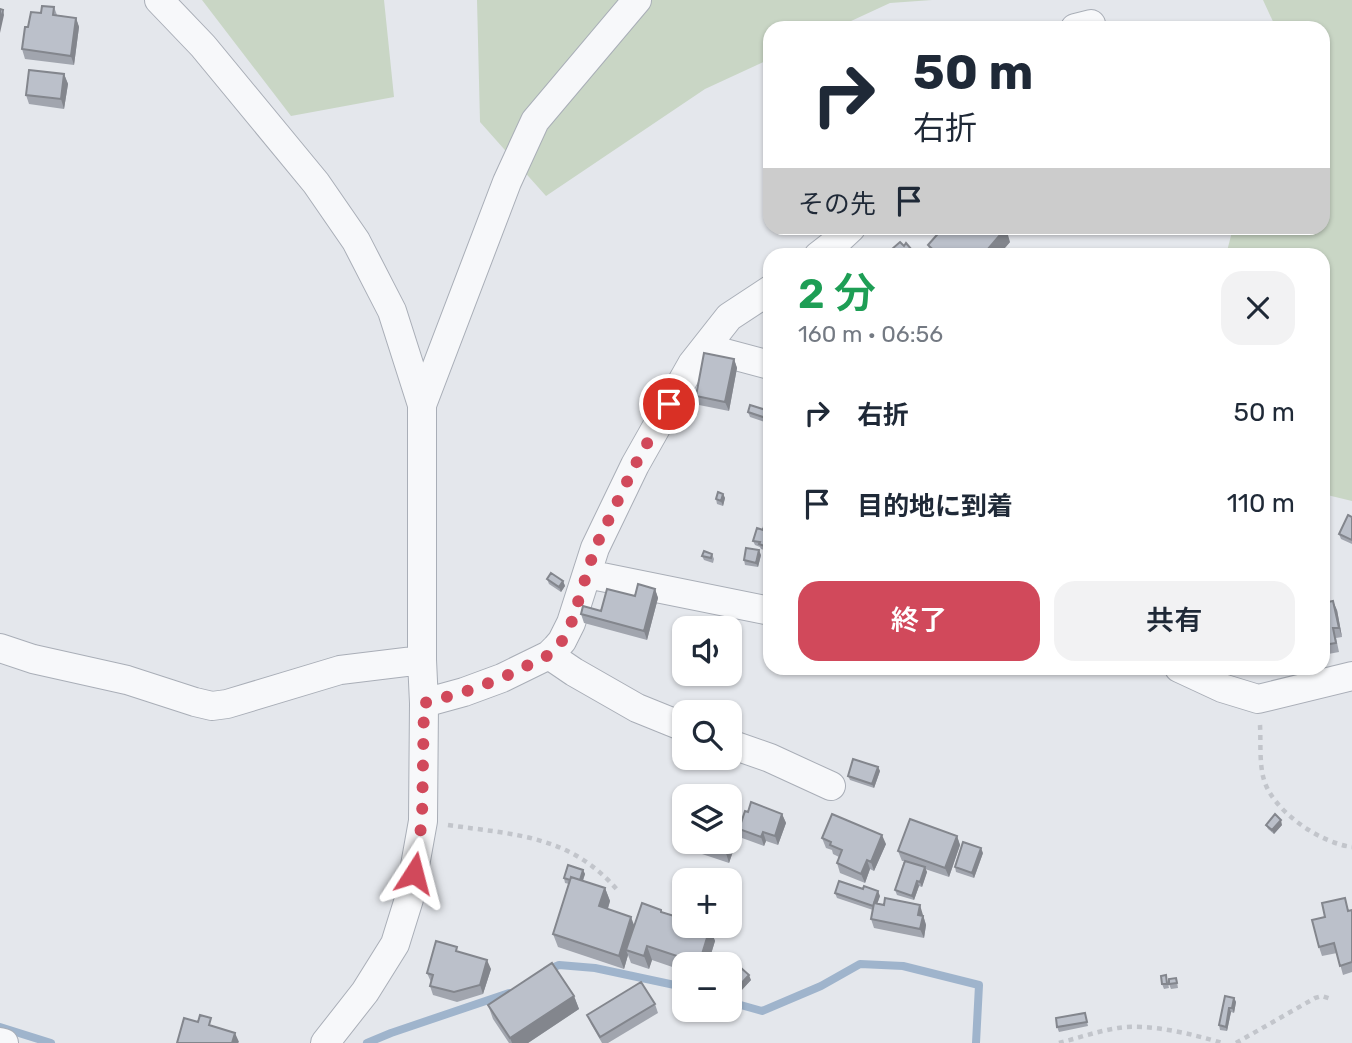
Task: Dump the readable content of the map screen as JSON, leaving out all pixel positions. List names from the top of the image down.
{
  "page": {
    "turn": ["50 m", "右折"],
    "then": "その先",
    "heading": ["2 分", "160 m · 06:56"],
    "list": [
      {
        "name": "右折",
        "value": "50 m"
      },
      {
        "name": "目的地に到着",
        "value": "110 m"
      }
    ],
    "buttons": ["終了", "共有"],
    "map_buttons": ["+", "−"]
  }
}
